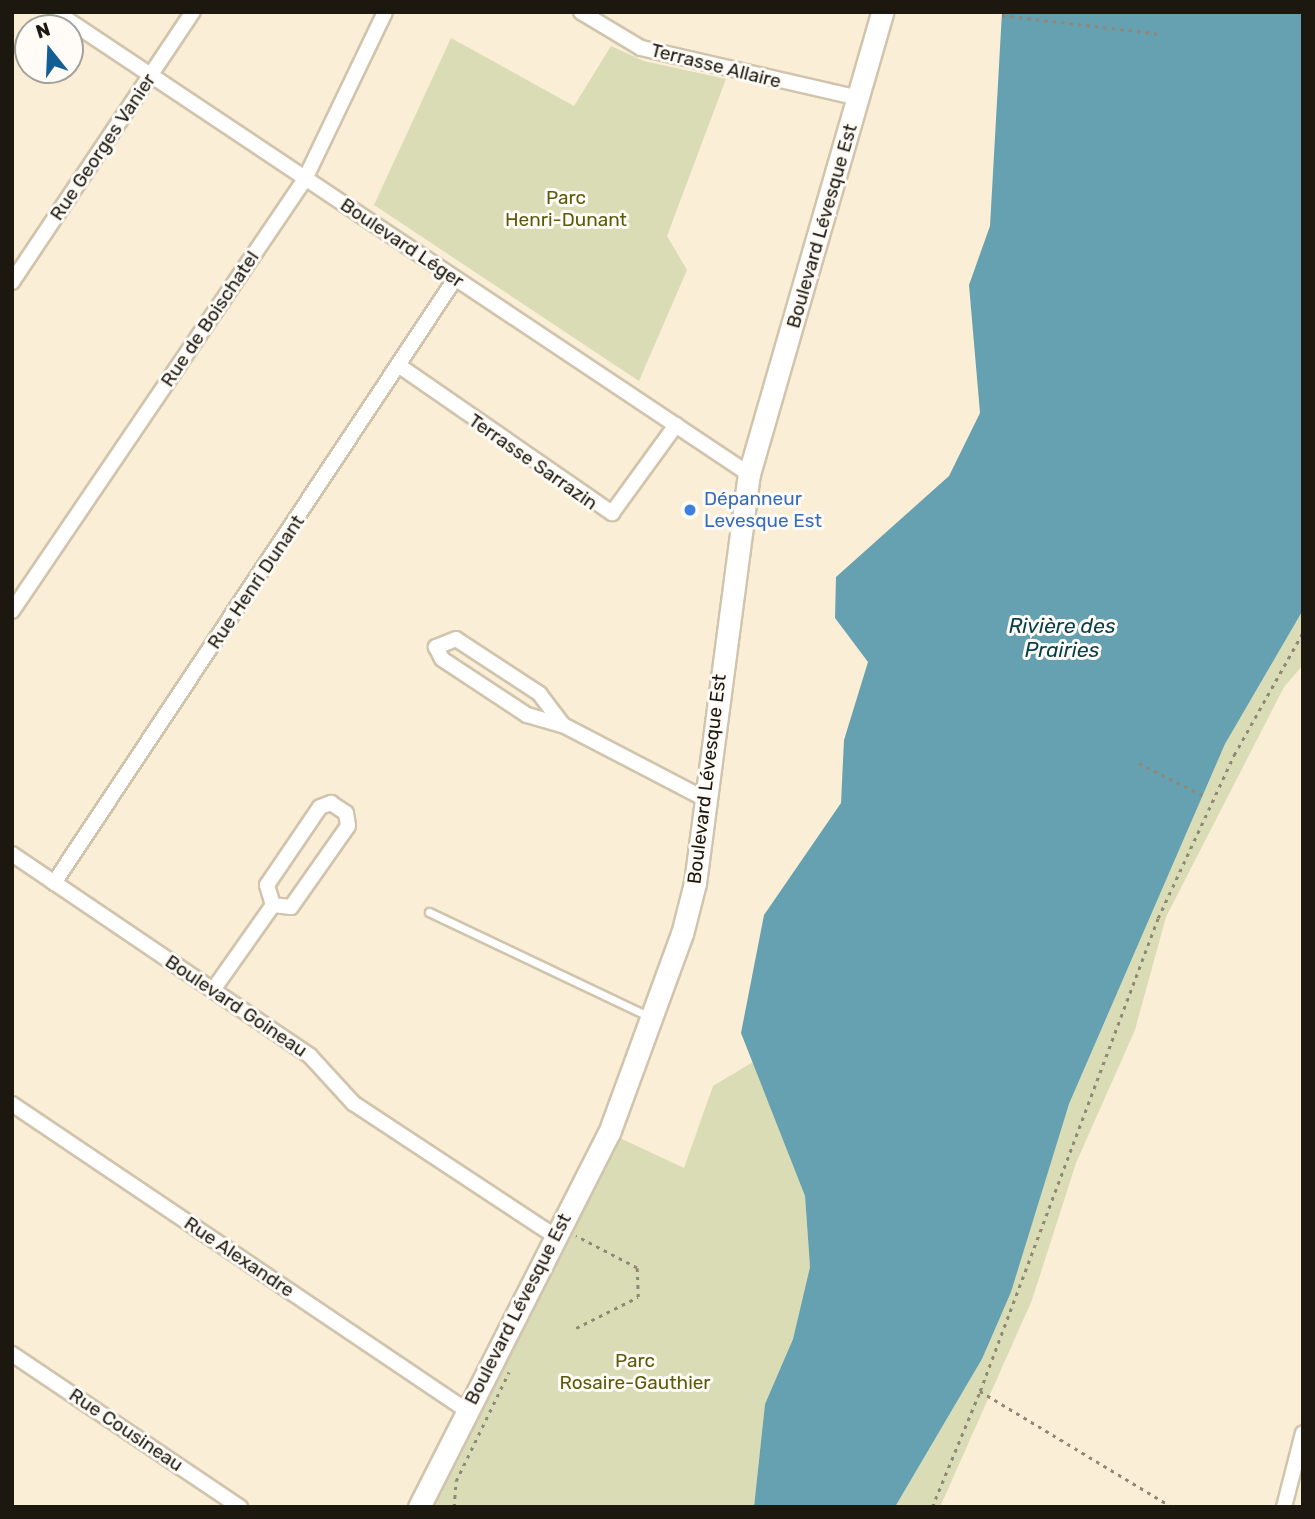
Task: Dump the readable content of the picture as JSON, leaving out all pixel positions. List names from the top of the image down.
{
  "streets": {
    "street": [
      "Terrasse Allaire",
      "Rue Georges Vanier",
      "Boulevard Lévesque Est",
      "Boulevard Léger",
      "Rue de Boischatel",
      "Terrasse Sarrazin",
      "Rue Henri Dunant",
      "Boulevard Goineau",
      "Rue Alexandre",
      "Rue Cousineau"
    ]
  },
  "crossings": [
    ["Terrasse Allaire", "Boulevard Lévesque Est"],
    ["Rue Georges Vanier", "Boulevard Léger"],
    ["Boulevard Lévesque Est", "Boulevard Léger"],
    ["Boulevard Lévesque Est", "Boulevard Goineau"],
    ["Boulevard Lévesque Est", "Rue Alexandre"],
    ["Boulevard Léger", "Rue de Boischatel"],
    ["Boulevard Léger", "Terrasse Sarrazin"],
    ["Boulevard Léger", "Rue Henri Dunant"],
    ["Terrasse Sarrazin", "Rue Henri Dunant"],
    ["Rue Henri Dunant", "Boulevard Goineau"]
  ],
  "water": ["Rivière des Prairies"],
  "parks": ["Parc Henri-Dunant", "Parc Rosaire-Gauthier"],
  "places": ["Dépanneur Levesque Est"],
  "north": "top"
}
